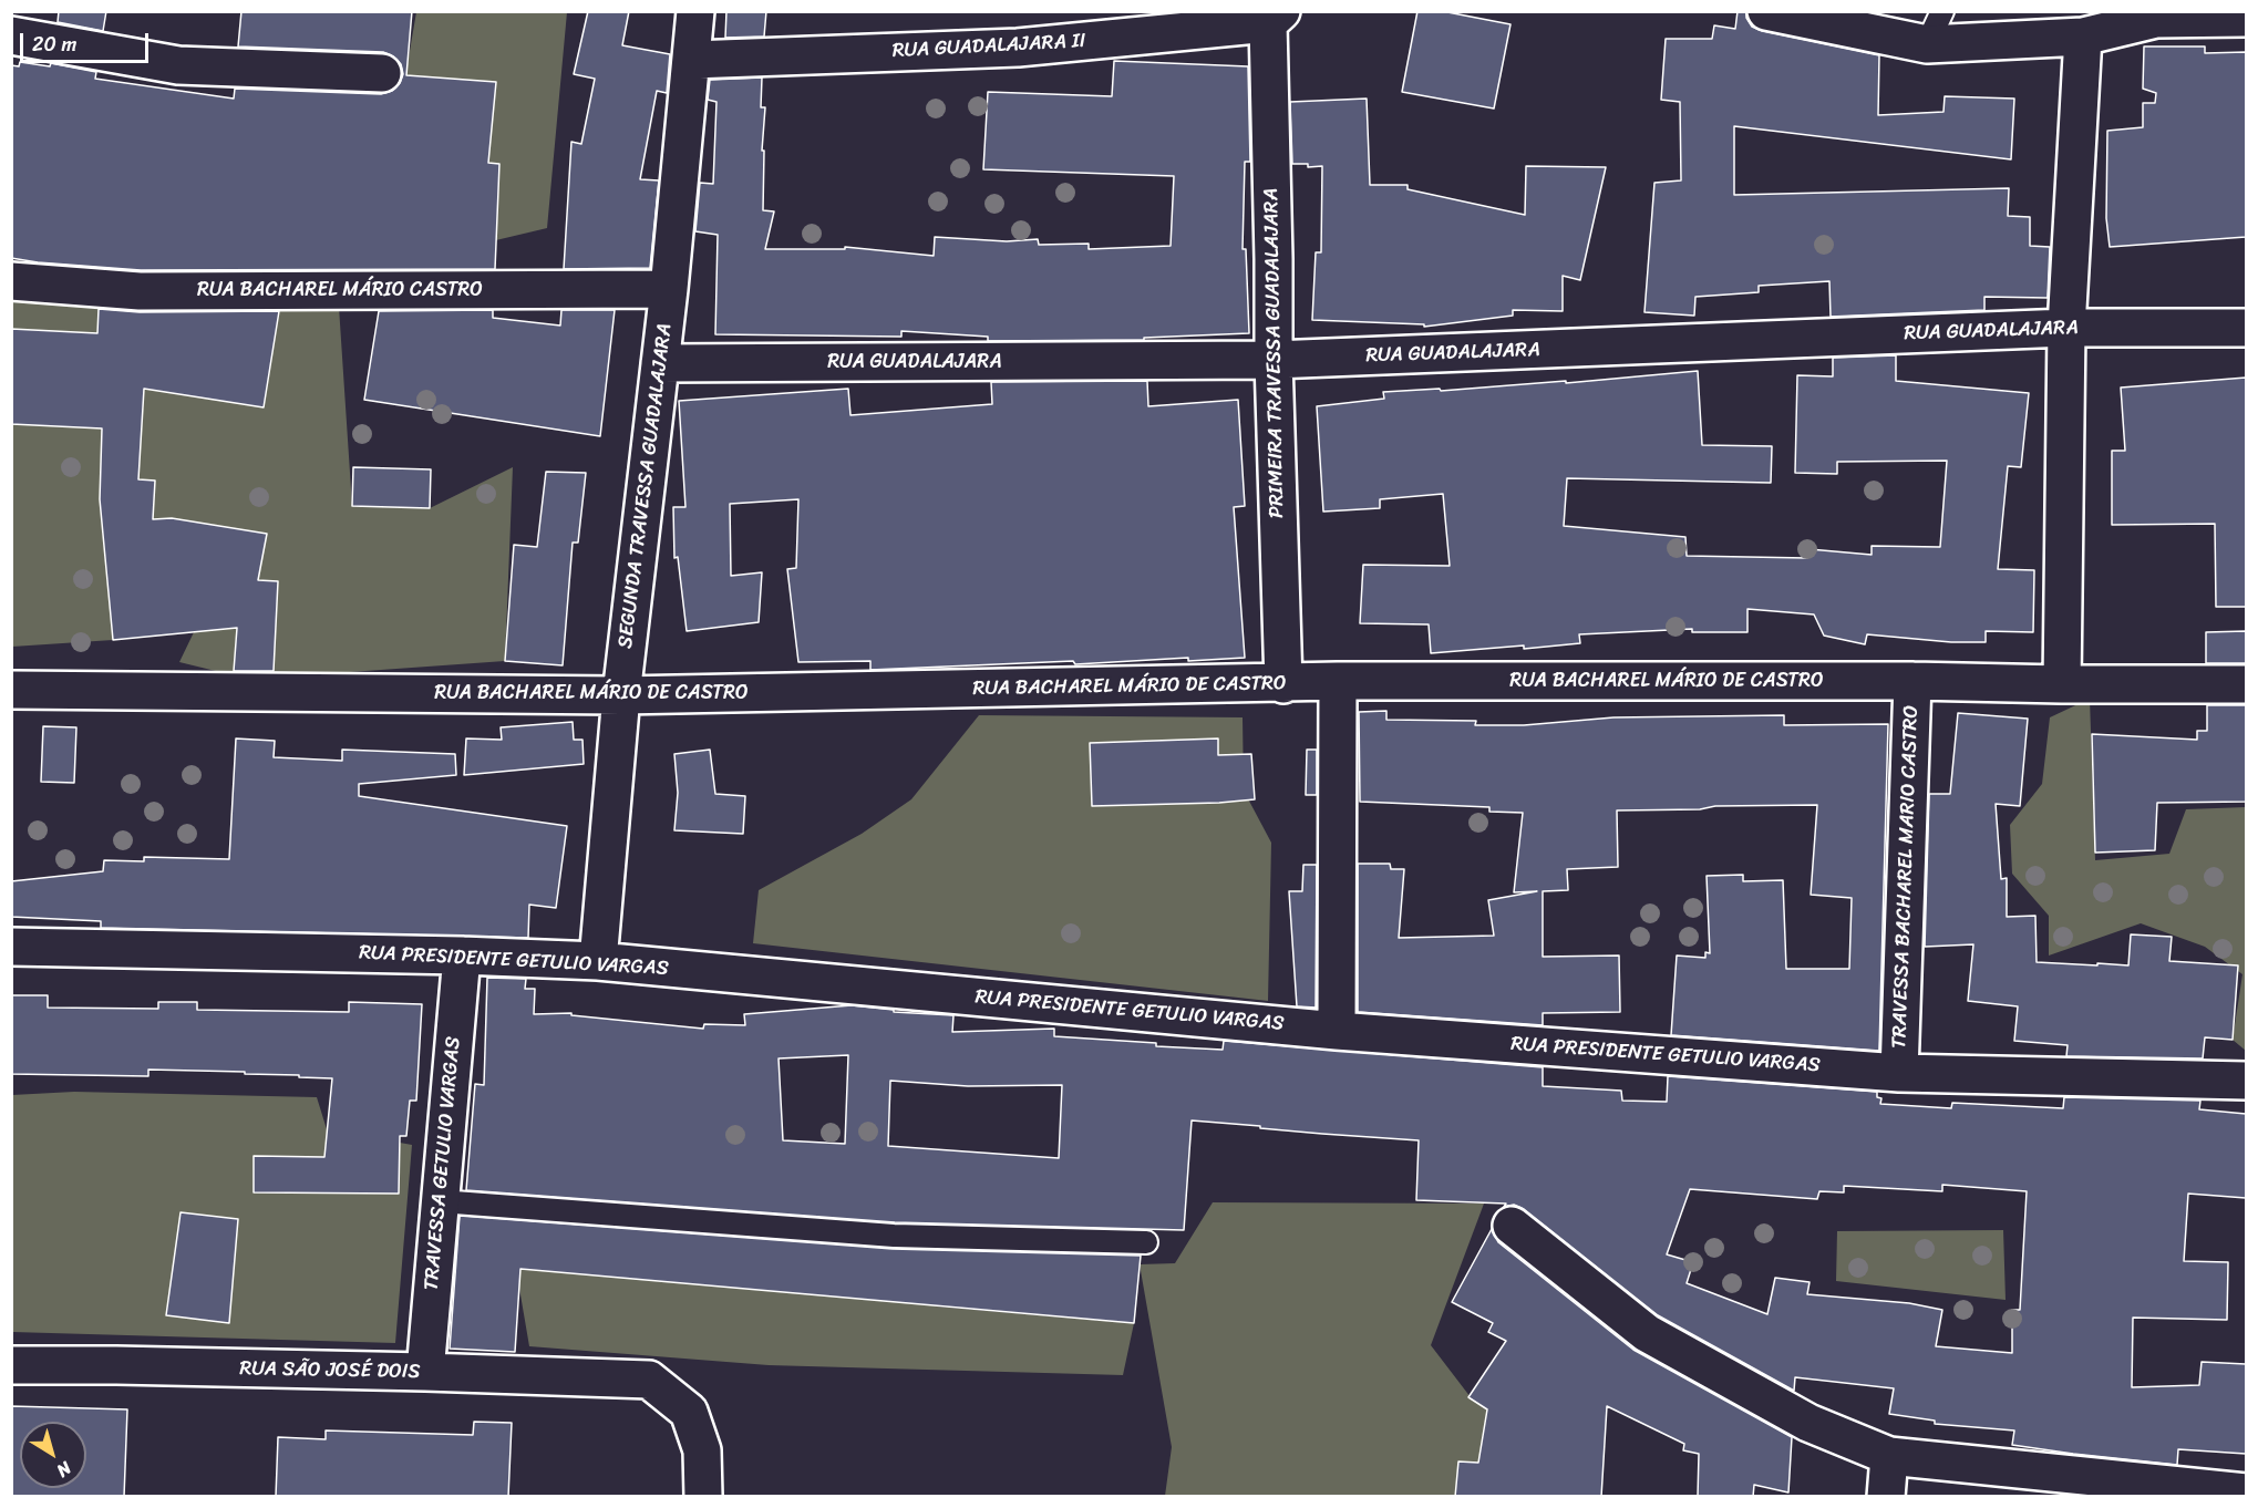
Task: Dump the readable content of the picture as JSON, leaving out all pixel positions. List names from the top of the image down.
{
  "streets": {
    "street": [
      "RUA GUADALAJARA II",
      "RUA BACHAREL MÁRIO CASTRO",
      "RUA GUADALAJARA",
      "PRIMEIRA TRAVESSA GUADALAJARA",
      "SEGUNDA TRAVESSA GUADALAJARA",
      "RUA BACHAREL MÁRIO DE CASTRO",
      "TRAVESSA BACHAREL MARIO CASTRO",
      "RUA PRESIDENTE GETULIO VARGAS",
      "TRAVESSA GETULIO VARGAS",
      "RUA SÃO JOSÉ DOIS"
    ]
  },
  "crossings": [
    ["RUA GUADALAJARA II", "PRIMEIRA TRAVESSA GUADALAJARA"],
    ["RUA GUADALAJARA II", "SEGUNDA TRAVESSA GUADALAJARA"],
    ["RUA BACHAREL MÁRIO CASTRO", "SEGUNDA TRAVESSA GUADALAJARA"],
    ["RUA GUADALAJARA", "PRIMEIRA TRAVESSA GUADALAJARA"],
    ["RUA GUADALAJARA", "SEGUNDA TRAVESSA GUADALAJARA"],
    ["PRIMEIRA TRAVESSA GUADALAJARA", "RUA BACHAREL MÁRIO DE CASTRO"],
    ["SEGUNDA TRAVESSA GUADALAJARA", "RUA BACHAREL MÁRIO DE CASTRO"],
    ["SEGUNDA TRAVESSA GUADALAJARA", "RUA PRESIDENTE GETULIO VARGAS"],
    ["RUA BACHAREL MÁRIO DE CASTRO", "TRAVESSA BACHAREL MARIO CASTRO"],
    ["TRAVESSA BACHAREL MARIO CASTRO", "RUA PRESIDENTE GETULIO VARGAS"],
    ["RUA PRESIDENTE GETULIO VARGAS", "TRAVESSA GETULIO VARGAS"],
    ["TRAVESSA GETULIO VARGAS", "RUA SÃO JOSÉ DOIS"]
  ],
  "scale_bar": "20 m",
  "north": "bottom right"
}
